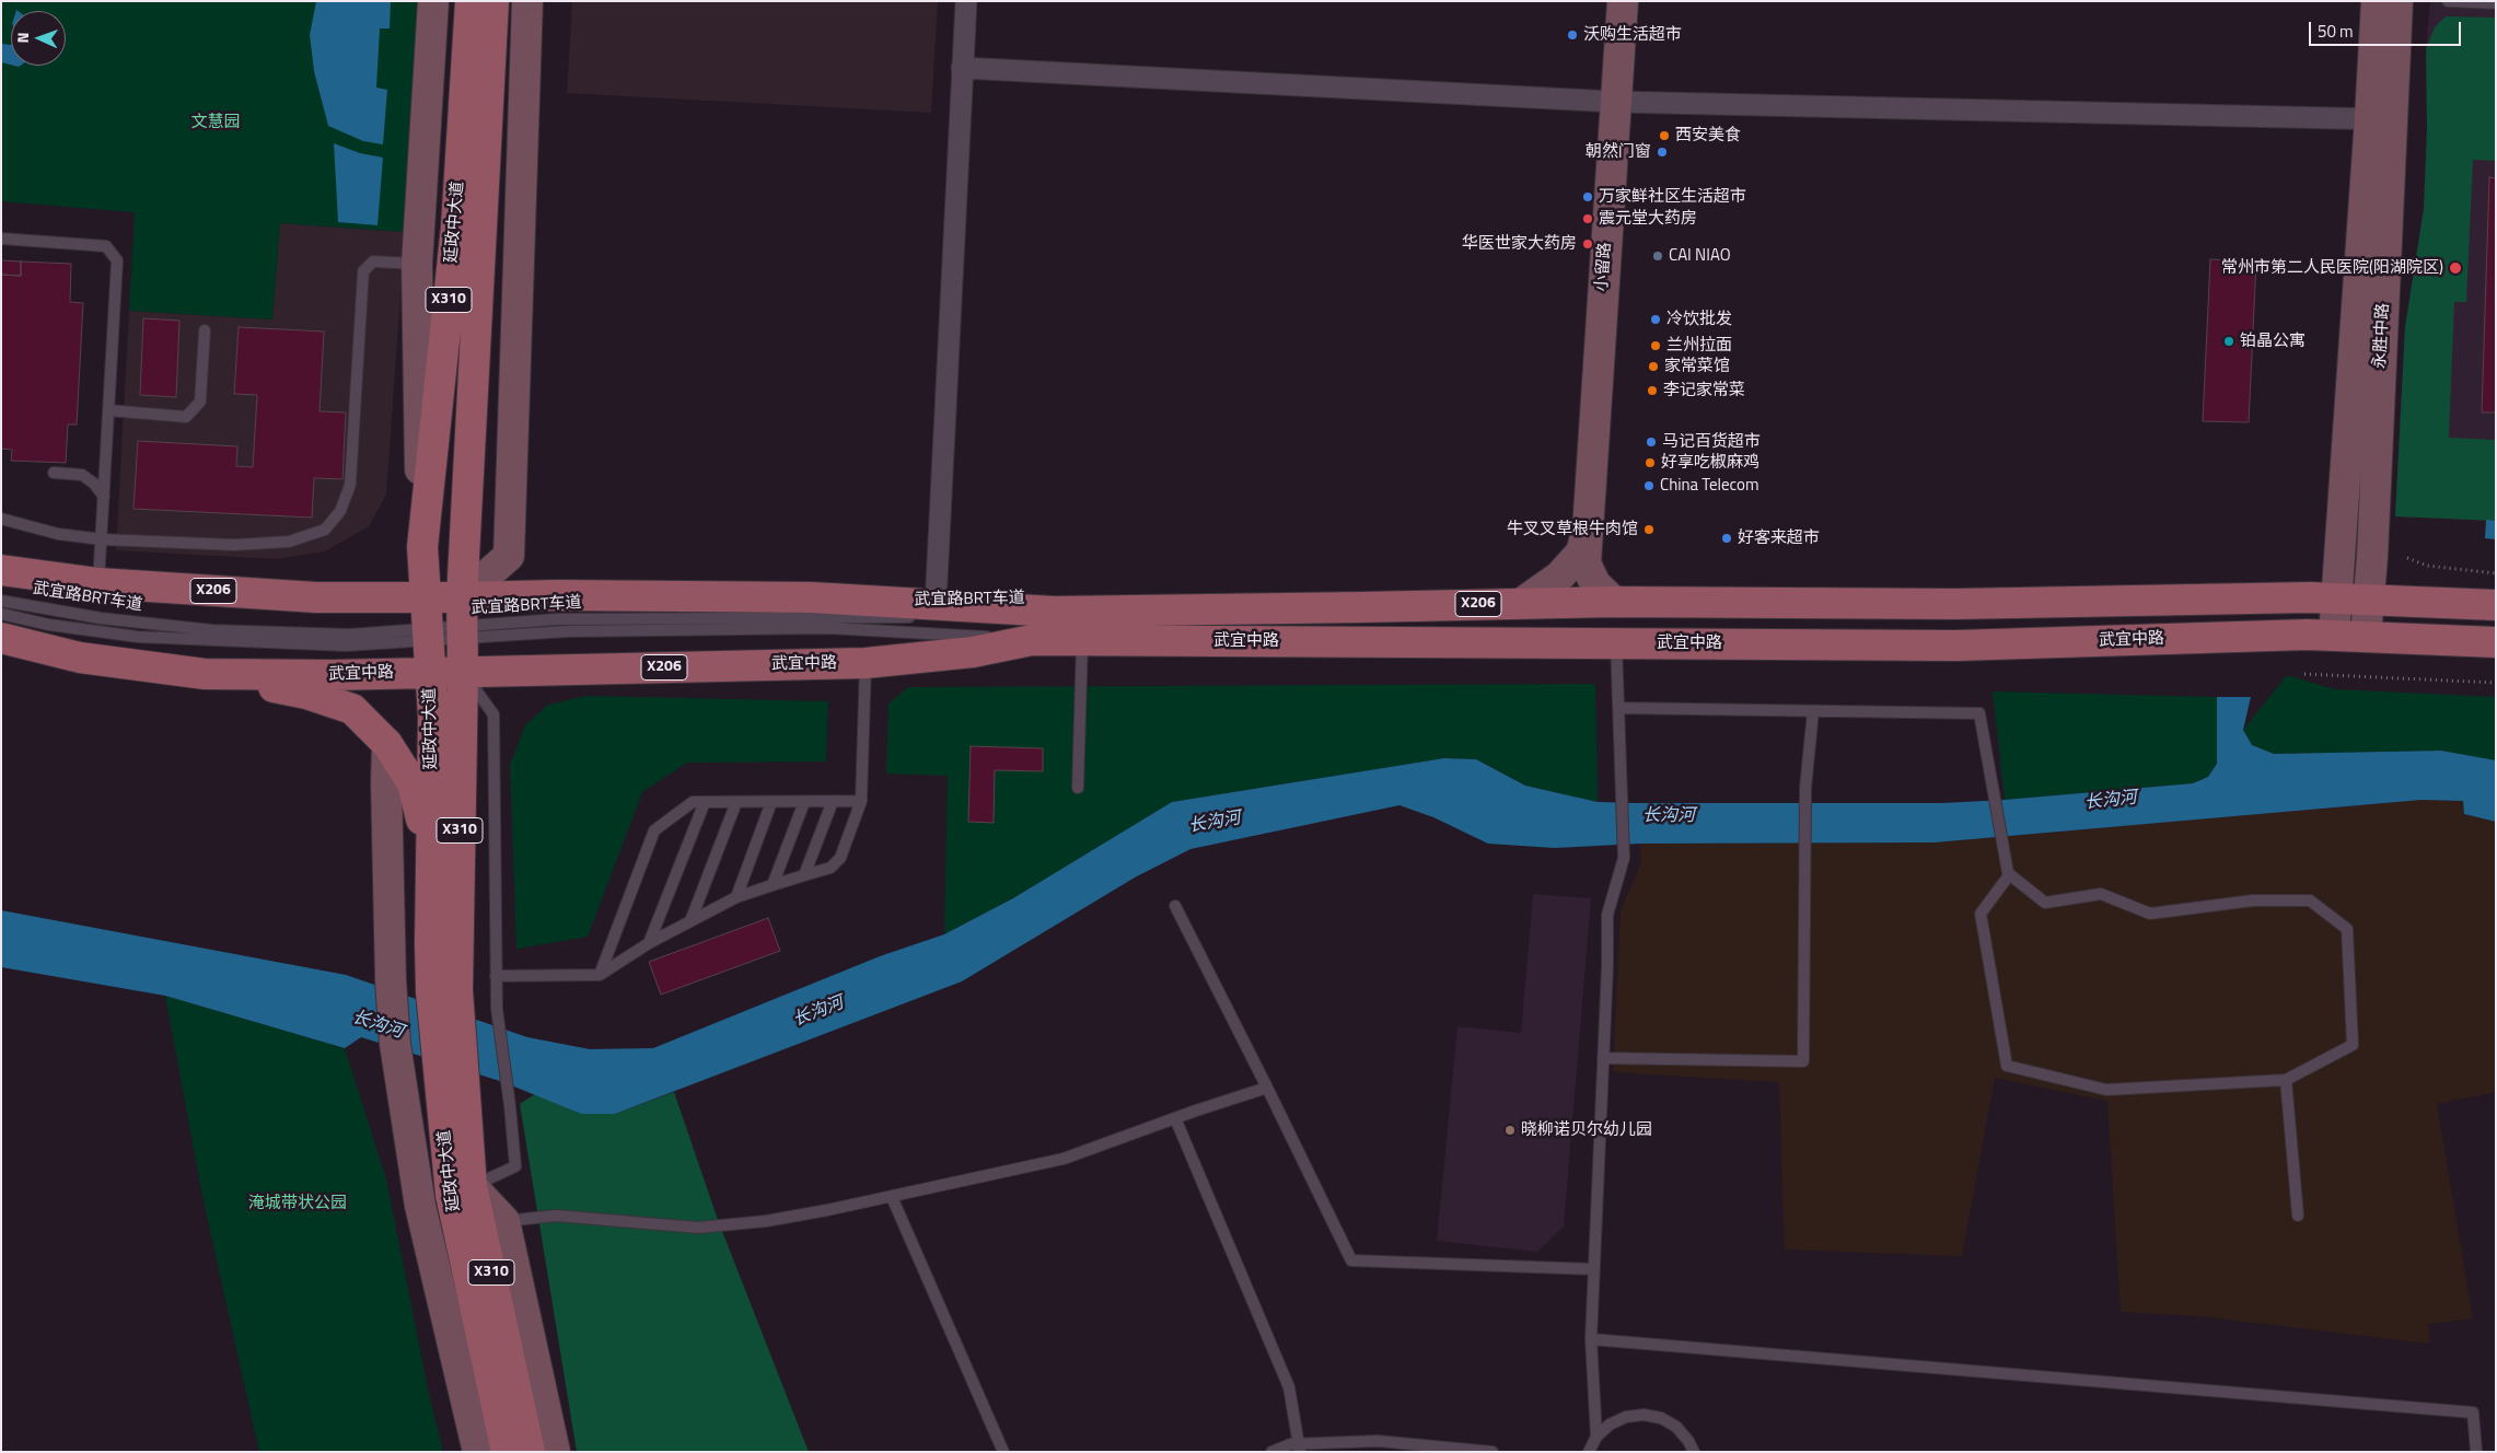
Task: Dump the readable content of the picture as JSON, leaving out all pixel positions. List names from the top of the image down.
{
  "streets": {
    "main road": [
      "延政中大道",
      "X310",
      "X206",
      "武宜中路"
    ],
    "street": ["小留路", "永胜中路"],
    "lane": ["武宜路BRT车道"]
  },
  "crossings": [
    ["延政中大道", "武宜路BRT车道"],
    ["延政中大道", "武宜中路"],
    ["小留路", "武宜中路"],
    ["永胜中路", "武宜中路"],
    ["武宜路BRT车道", "武宜中路"]
  ],
  "water": ["长沟河"],
  "parks": ["文慧园", "淹城带状公园"],
  "places": [
    "沃购生活超市",
    "西安美食",
    "朝然门窗",
    "万家鲜社区生活超市",
    "震元堂大药房",
    "华医世家大药房",
    "CAI NIAO",
    "常州市第二人民医院(阳湖院区)",
    "冷饮批发",
    "铂晶公寓",
    "兰州拉面",
    "家常菜馆",
    "李记家常菜",
    "马记百货超市",
    "好享吃椒麻鸡",
    "China Telecom",
    "牛叉叉草根牛肉馆",
    "好客来超市",
    "晓柳诺贝尔幼儿园"
  ],
  "scale_bar": "50 m",
  "north": "left"
}
